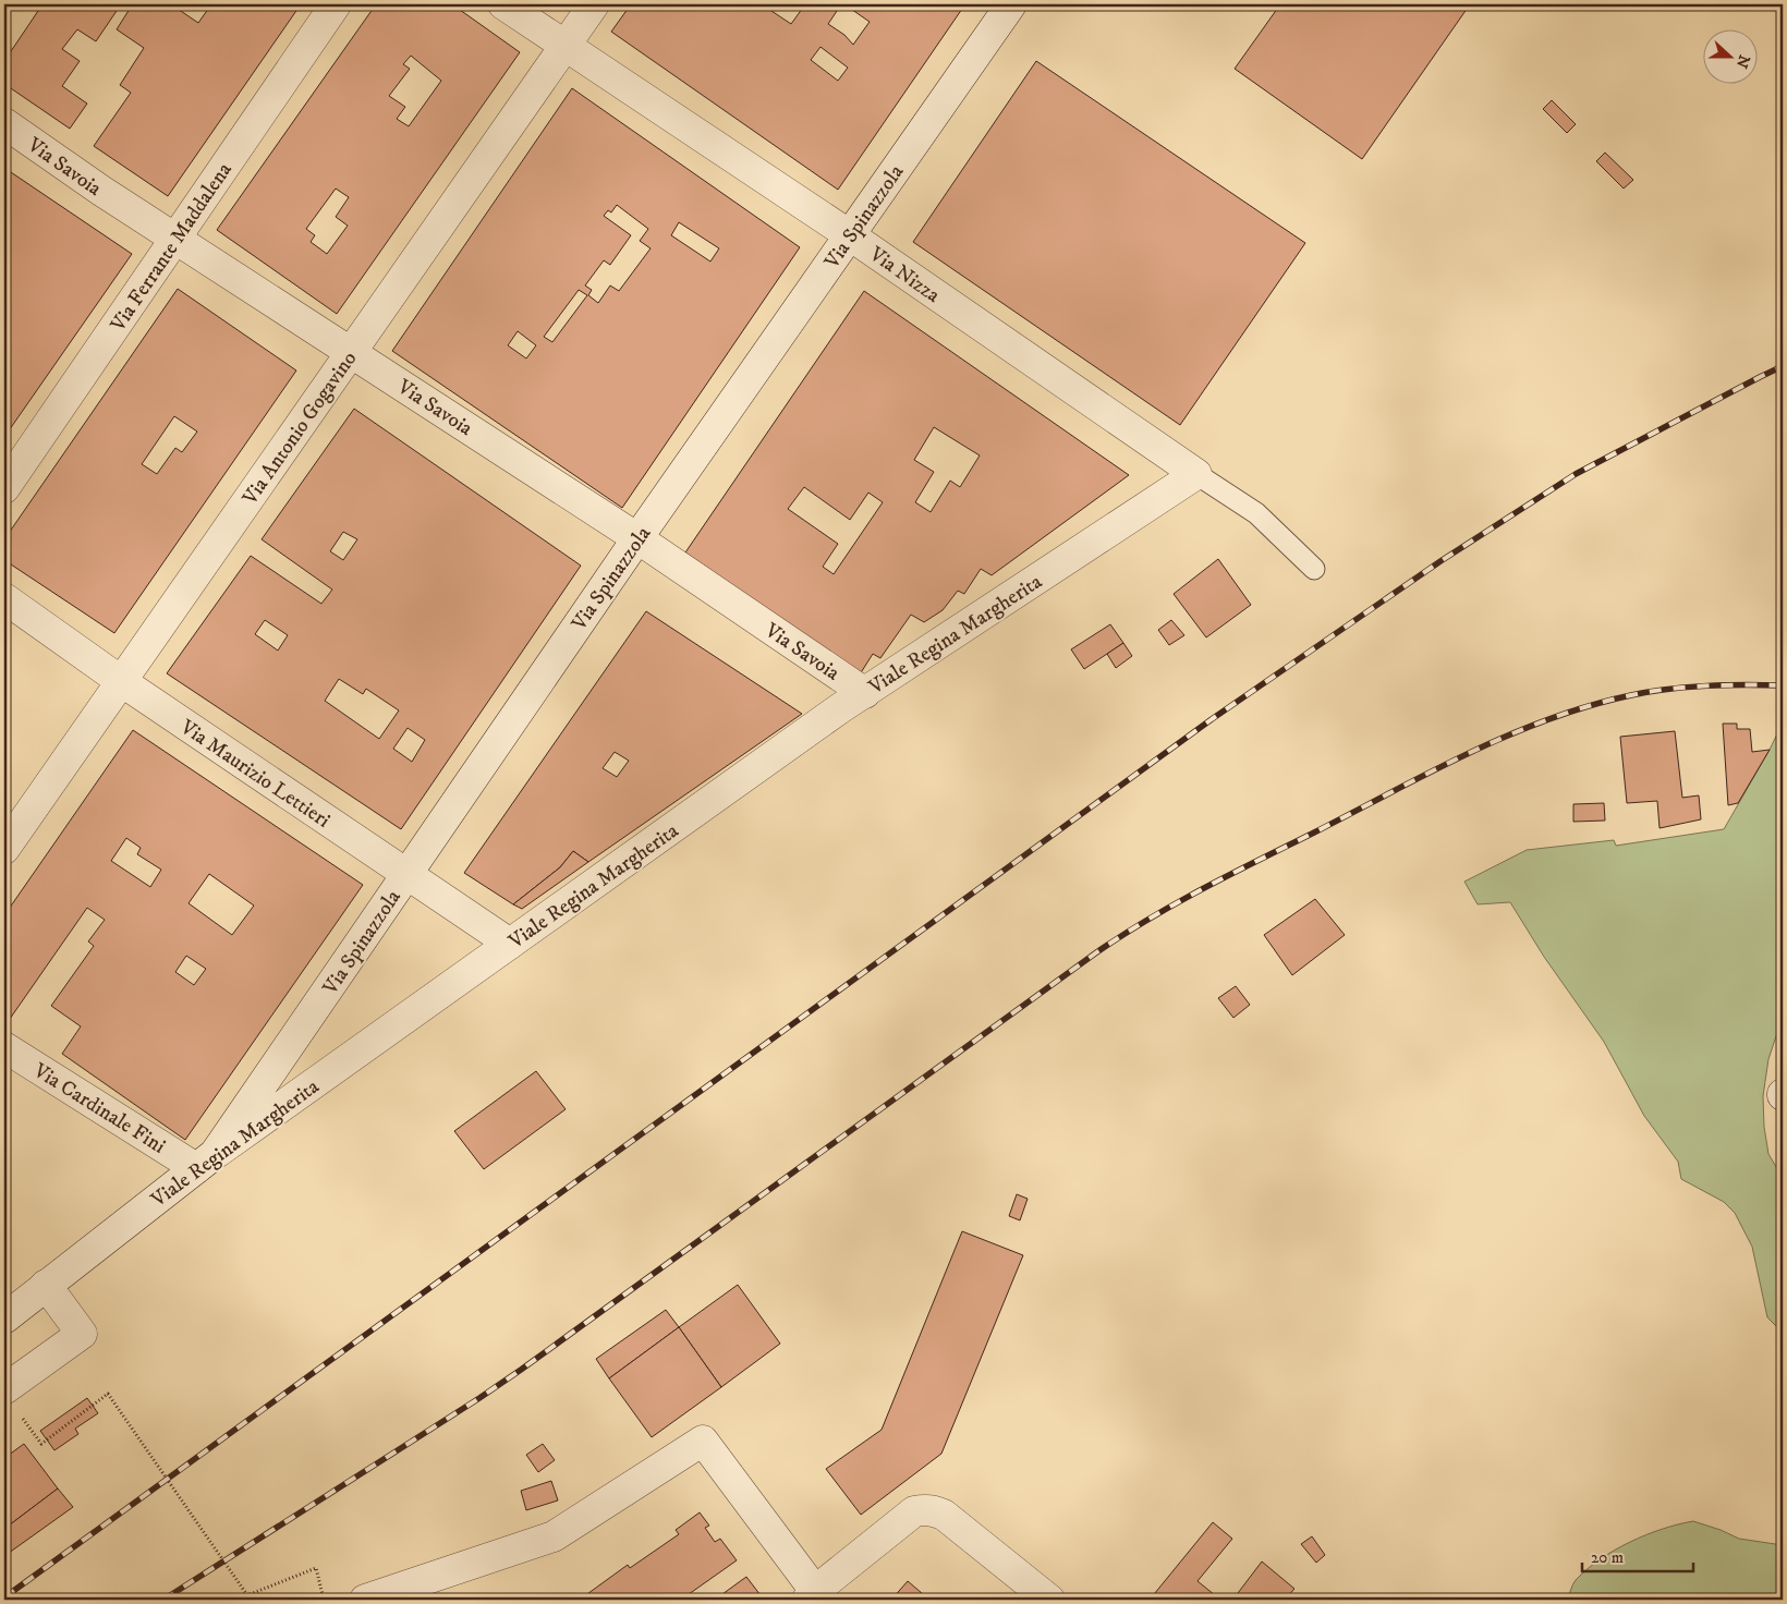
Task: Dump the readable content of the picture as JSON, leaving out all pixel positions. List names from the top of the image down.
{
  "streets": {
    "street": [
      "Via Savoia",
      "Via Spinazzola",
      "Via Ferrante Maddalena",
      "Via Nizza",
      "Via Antonio Gogavino",
      "Viale Regina Margherita",
      "Via Maurizio Lettieri",
      "Via Cardinale Fini"
    ]
  },
  "crossings": [
    ["Via Savoia", "Via Spinazzola"],
    ["Via Savoia", "Via Ferrante Maddalena"],
    ["Via Savoia", "Via Antonio Gogavino"],
    ["Via Savoia", "Viale Regina Margherita"],
    ["Via Spinazzola", "Via Nizza"],
    ["Via Spinazzola", "Viale Regina Margherita"],
    ["Via Spinazzola", "Via Maurizio Lettieri"],
    ["Via Spinazzola", "Via Cardinale Fini"],
    ["Via Nizza", "Via Antonio Gogavino"],
    ["Via Nizza", "Viale Regina Margherita"],
    ["Via Antonio Gogavino", "Via Maurizio Lettieri"],
    ["Viale Regina Margherita", "Via Maurizio Lettieri"],
    ["Viale Regina Margherita", "Via Cardinale Fini"]
  ],
  "scale_bar": "20 m",
  "north": "right"
}
